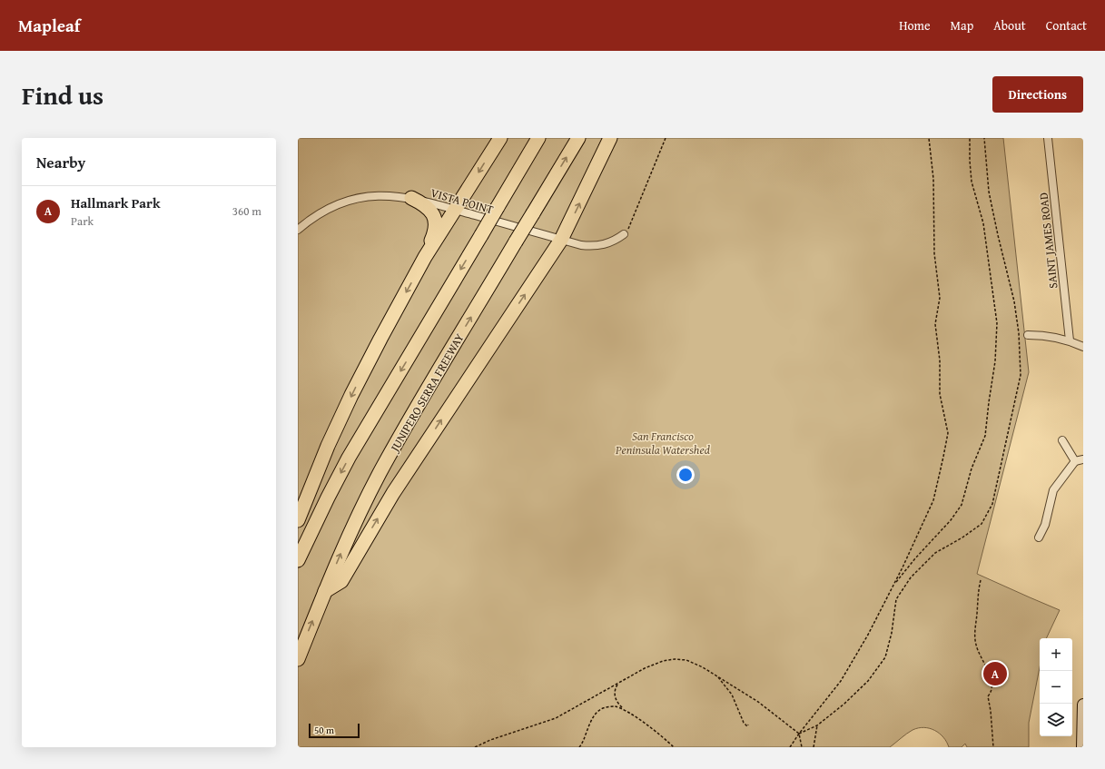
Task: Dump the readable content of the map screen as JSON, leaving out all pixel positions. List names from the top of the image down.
{
  "streets": {
    "highway": ["JUNIPERO SERRA FREEWAY"],
    "street": ["VISTA POINT", "SAINT JAMES ROAD"]
  },
  "parks": ["San Francisco Peninsula Watershed"],
  "scale_bar": "50 m",
  "page": {
    "header": "Mapleaf",
    "nav": [
      "Home",
      "Map",
      "About",
      "Contact"
    ],
    "title": "Find us",
    "buttons": "Directions",
    "heading": "Nearby",
    "list": [
      {
        "mark": "A",
        "name": "Hallmark Park",
        "note": "Park",
        "value": "360 m"
      }
    ],
    "map_buttons": ["+", "−"],
    "pins": "A",
    "scale": "50 m"
  }
}
